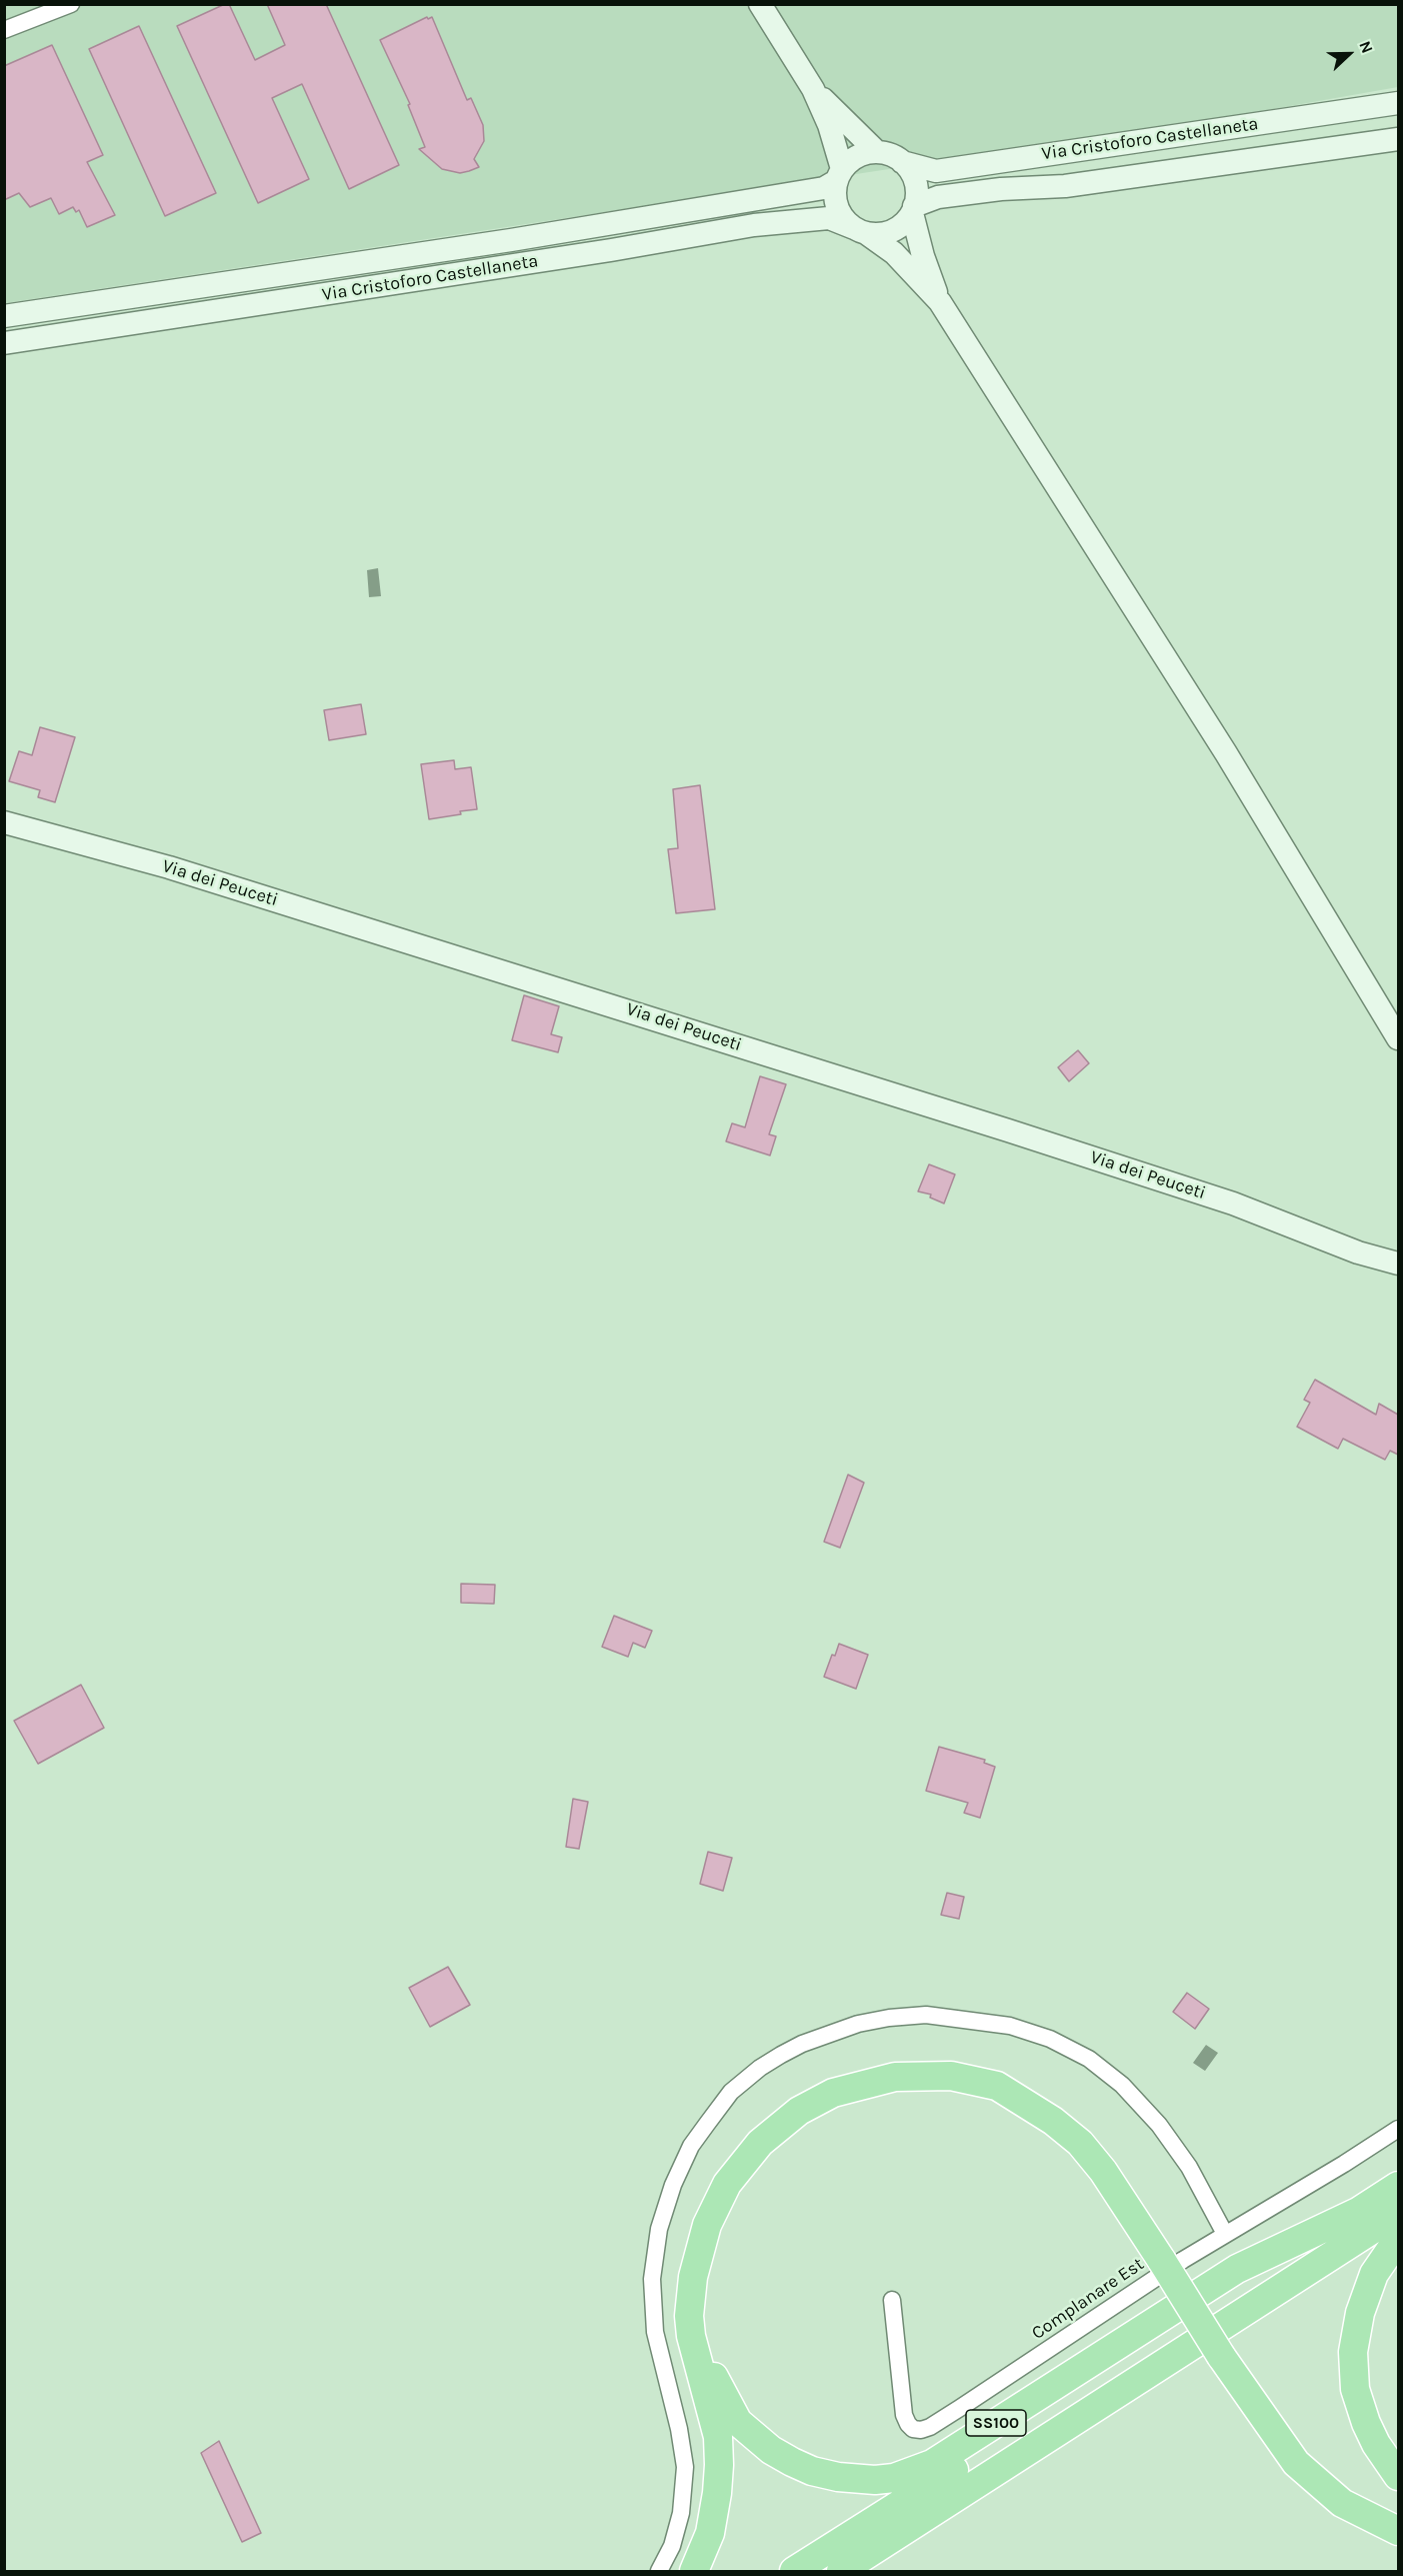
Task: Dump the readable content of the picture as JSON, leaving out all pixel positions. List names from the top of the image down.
{
  "streets": {
    "highway": ["SS100"],
    "main road": ["Via Cristoforo Castellaneta", "Via dei Peuceti"],
    "street": ["Complanare Est"]
  },
  "north": "right"
}
